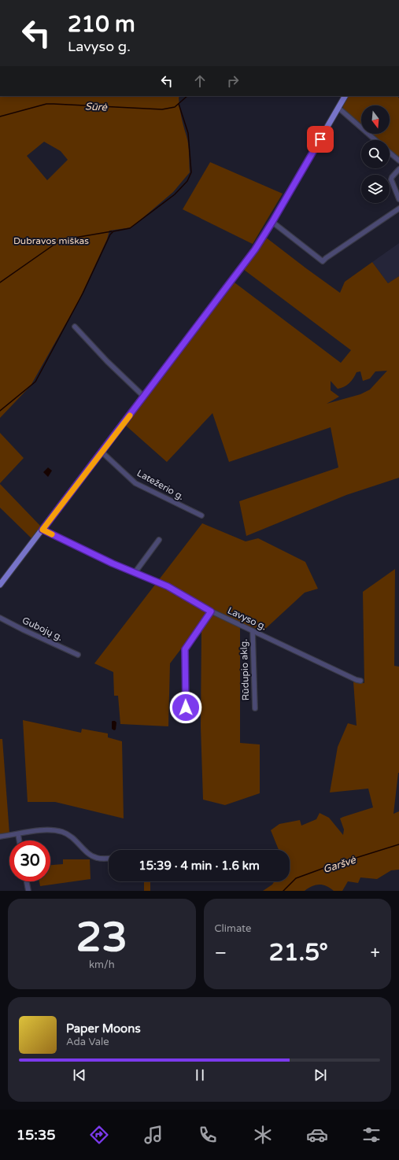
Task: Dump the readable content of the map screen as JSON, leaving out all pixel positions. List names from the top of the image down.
{
  "streets": {
    "street": [
      "Latežerio g.",
      "Lavyso g.",
      "Gubojų g.",
      "Rūdupio aklg."
    ]
  },
  "crossings": [
    ["Lavyso g.", "Rūdupio aklg."]
  ],
  "water": ["Sūrė", "Garšvė"],
  "parks": ["Dubravos miškas"],
  "north": "bottom",
  "page": {
    "turn": ["210 m", "Lavyso g."],
    "limit": "30",
    "trip": "15:39 · 4 min · 1.6 km",
    "tile": [
      ["23", "km/h"],
      "Climate"
    ],
    "heat": ["−", "21.5°", "+"],
    "song": ["Paper Moons", "Ada Vale"],
    "tabs": "15:35"
  }
}
